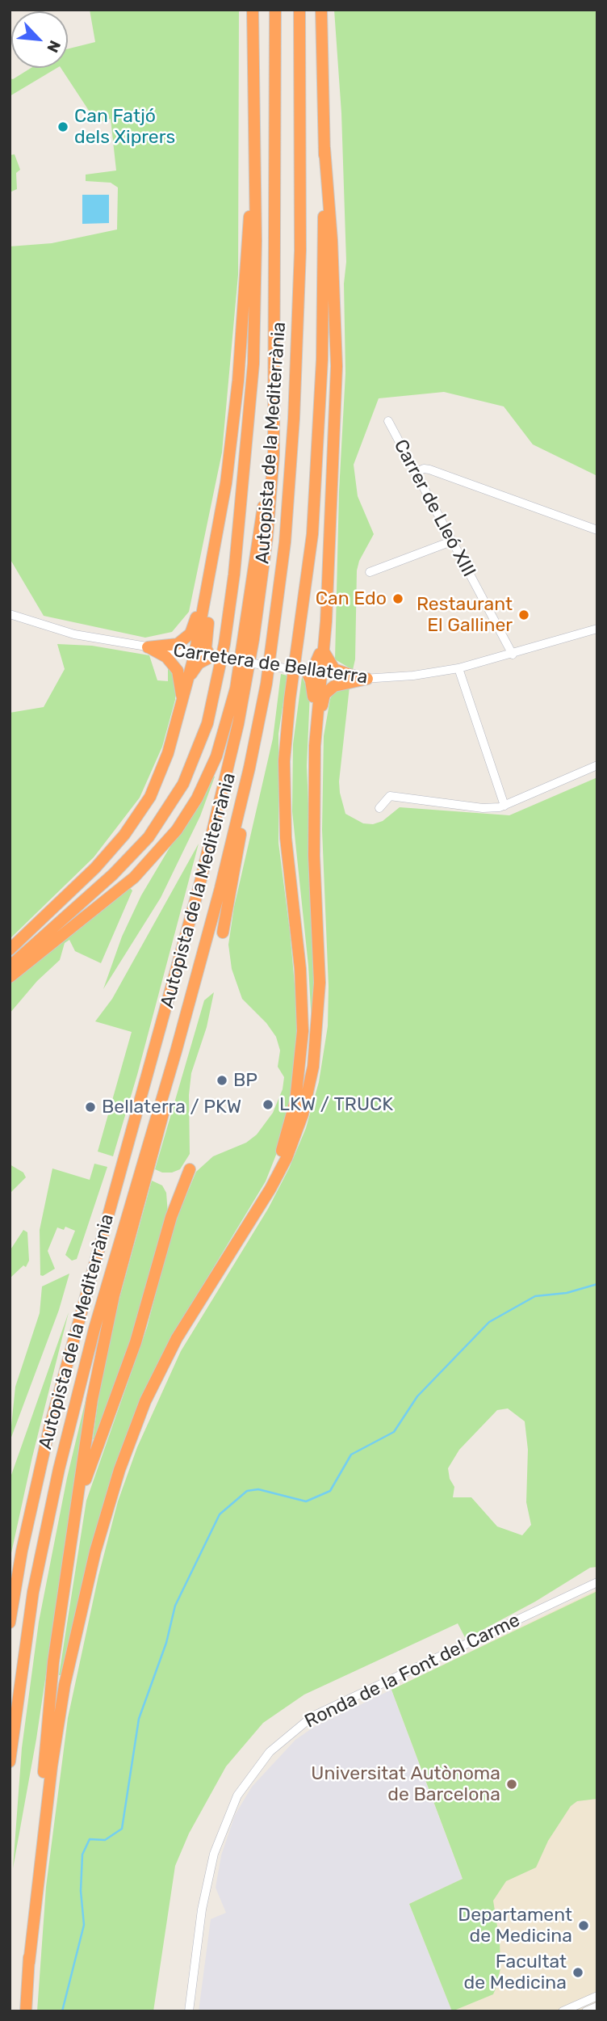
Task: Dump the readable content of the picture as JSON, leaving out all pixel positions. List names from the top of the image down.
{
  "streets": {
    "highway": ["Autopista de la Mediterrània"],
    "street": ["Carrer de Lleó XIII", "Carretera de Bellaterra", "Ronda de la Font del Carme"]
  },
  "crossings": [
    ["Carrer de Lleó XIII", "Carretera de Bellaterra"]
  ],
  "places": [
    "Can Fatjó dels Xiprers",
    "Can Edo",
    "Restaurant El Galliner",
    "BP",
    "LKW / TRUCK",
    "Bellaterra / PKW",
    "Universitat Autònoma de Barcelona",
    "Departament de Medicina",
    "Facultat de Medicina"
  ],
  "north": "bottom right"
}
